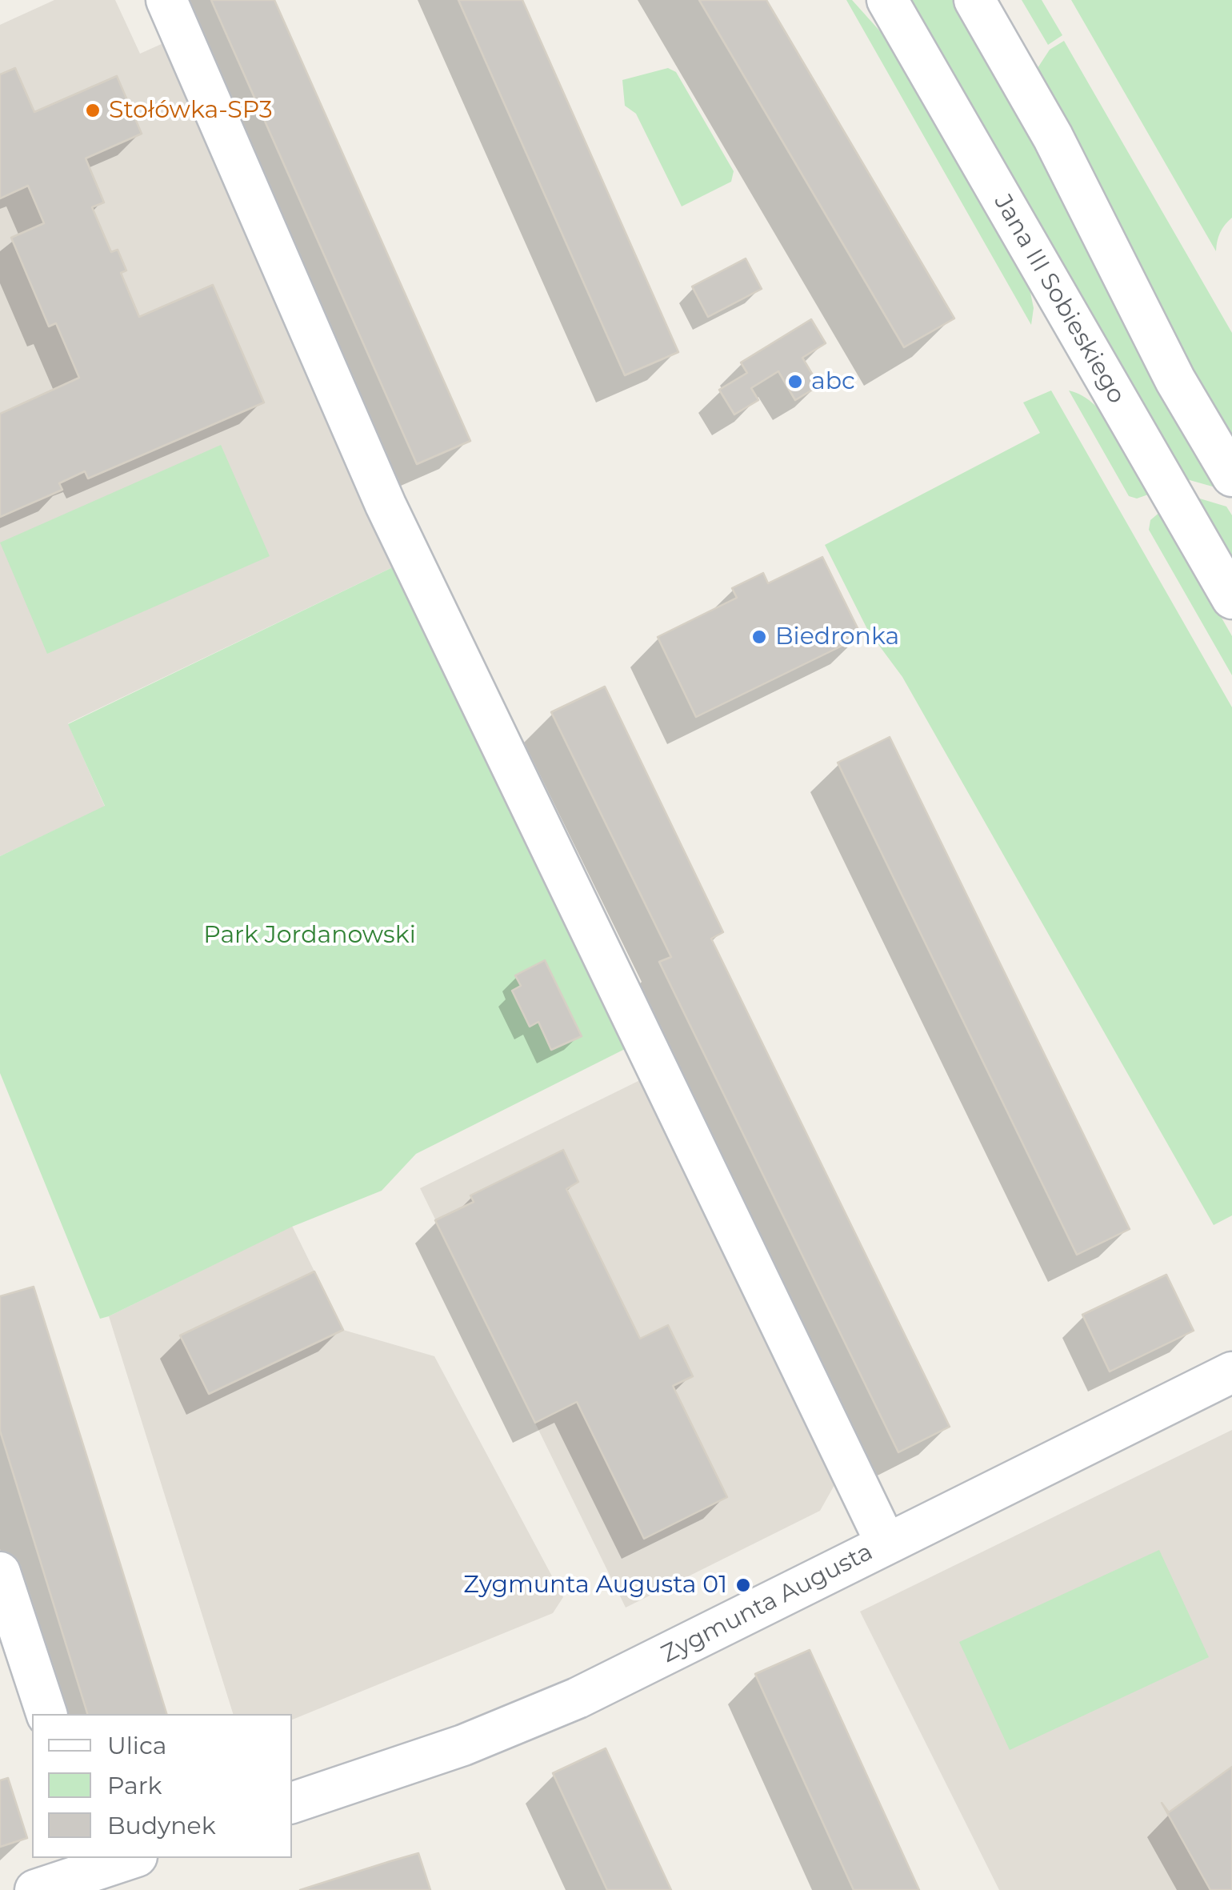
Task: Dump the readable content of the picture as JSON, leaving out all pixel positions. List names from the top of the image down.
{
  "streets": {
    "street": ["Jana III Sobieskiego", "Zygmunta Augusta"]
  },
  "parks": ["Park Jordanowski"],
  "places": [
    "Stołówka-SP3",
    "abc",
    "Biedronka",
    "Zygmunta Augusta 01"
  ],
  "legend": ["Ulica", "Park", "Budynek"]
}
